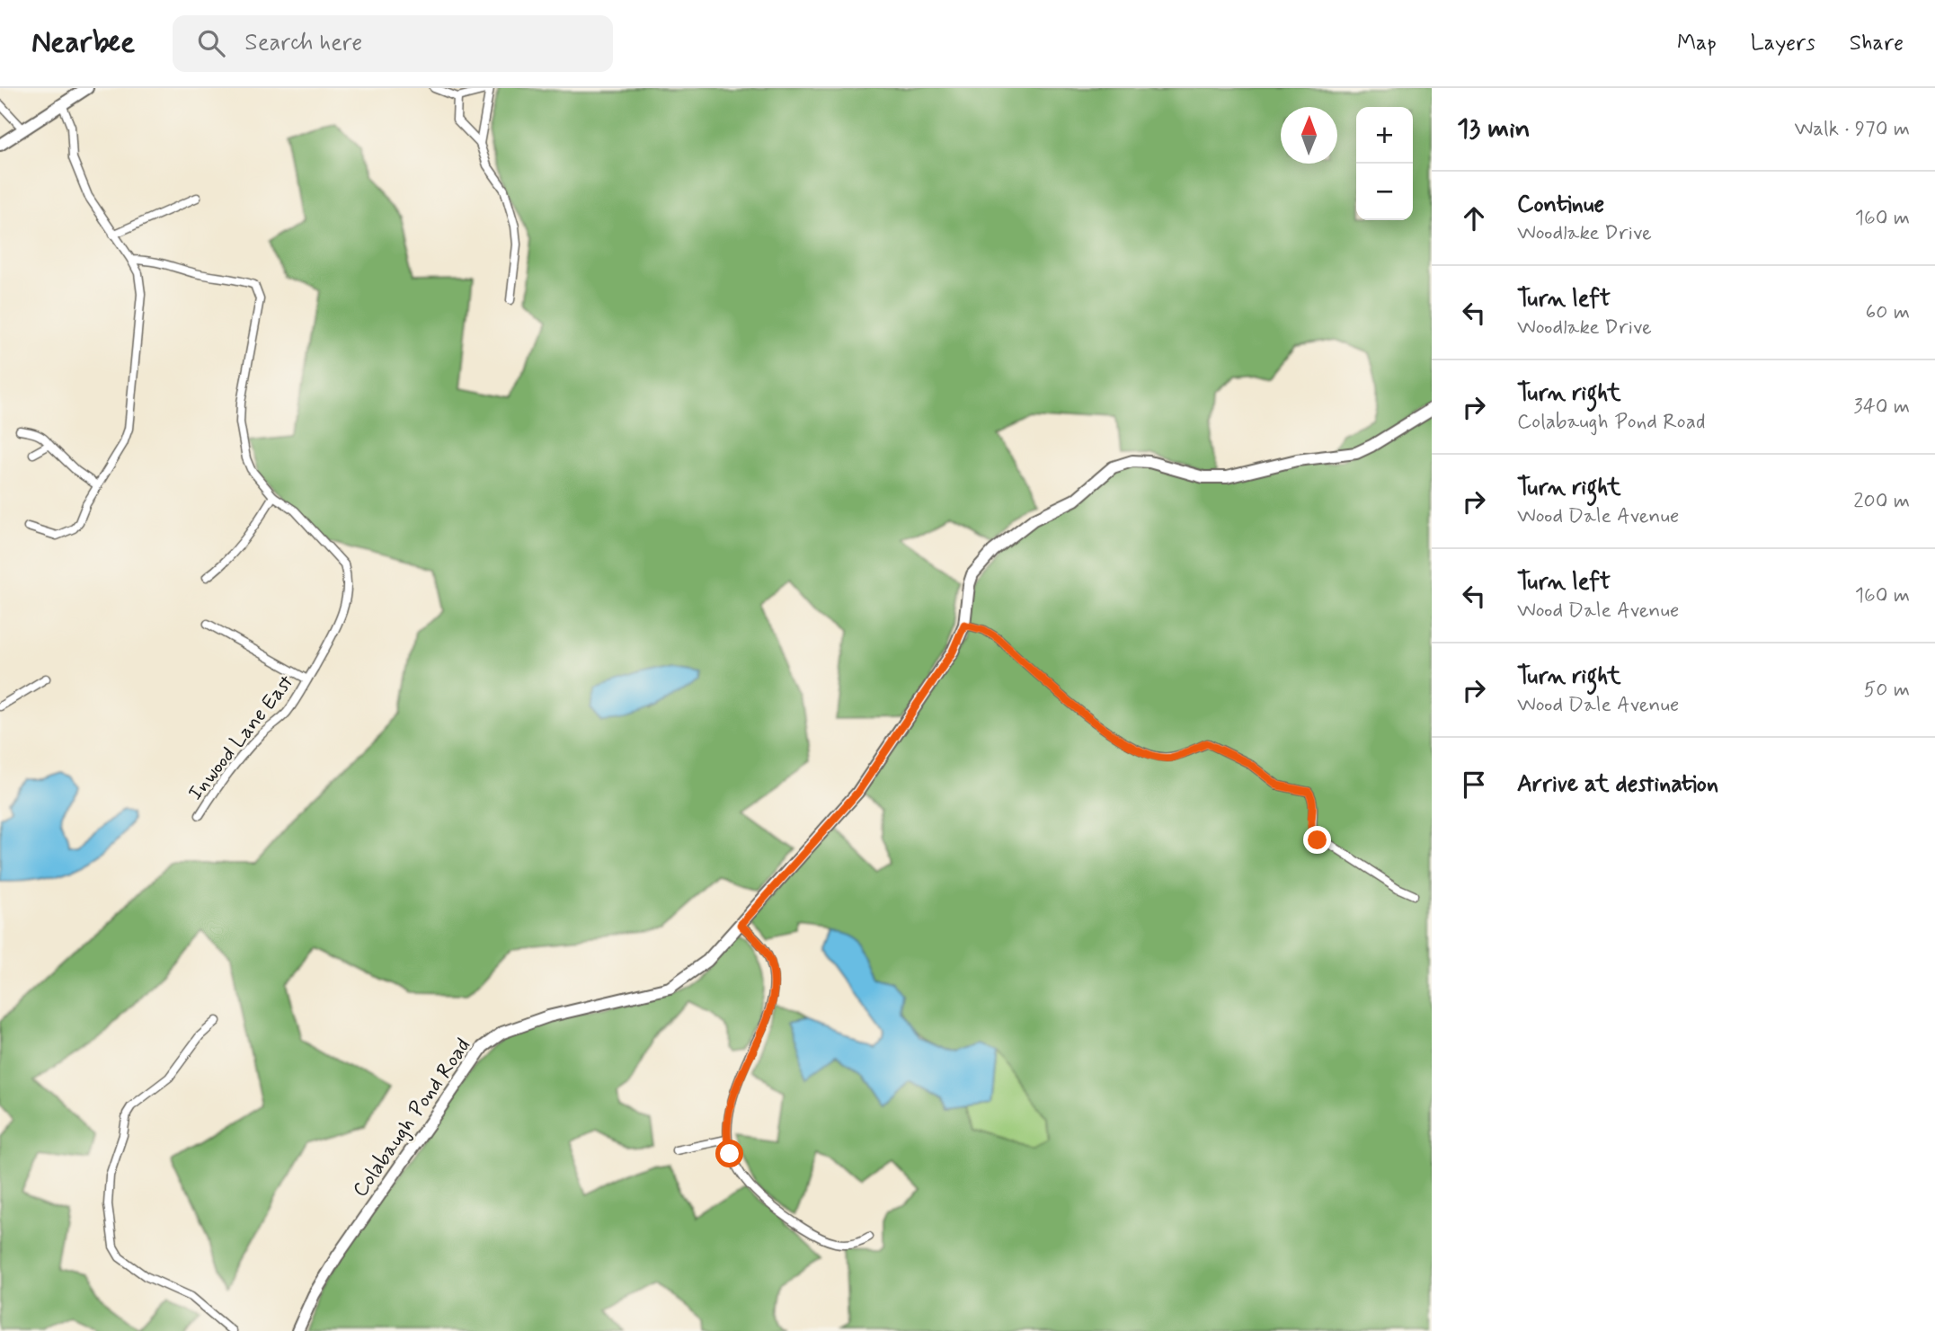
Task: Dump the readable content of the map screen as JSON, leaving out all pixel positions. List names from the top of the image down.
{
  "streets": {
    "street": ["Inwood Lane East", "Colabaugh Pond Road"]
  },
  "north": "top",
  "page": {
    "header": "Nearbee",
    "search": "Search here",
    "nav": ["Map", "Layers", "Share"],
    "heading": ["13 min", "Walk · 970 m"],
    "map_buttons": ["+", "−"],
    "list": [
      ["Continue", "Woodlake Drive", "160 m"],
      ["Turn left", "Woodlake Drive", "60 m"],
      ["Turn right", "Colabaugh Pond Road", "340 m"],
      ["Turn right", "Wood Dale Avenue", "200 m"],
      ["Turn left", "Wood Dale Avenue", "160 m"],
      ["Turn right", "Wood Dale Avenue", "50 m"],
      "Arrive at destination"
    ]
  }
}
